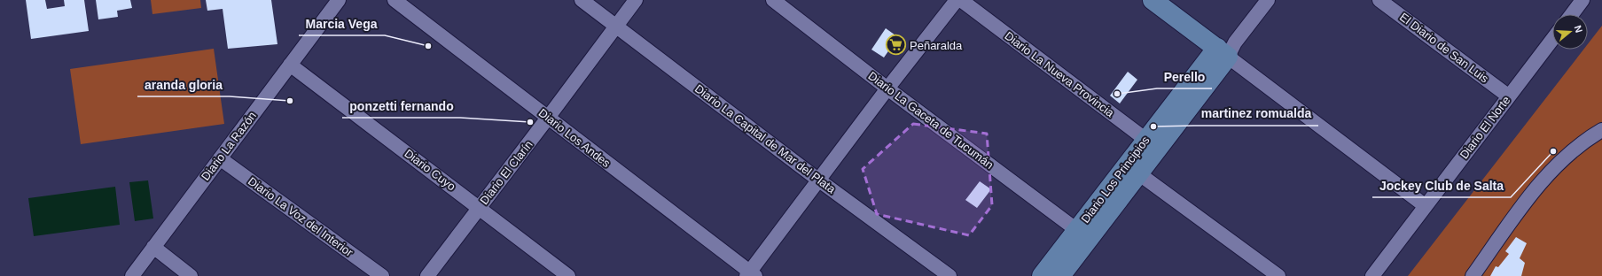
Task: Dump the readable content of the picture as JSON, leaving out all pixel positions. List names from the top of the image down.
{
  "streets": {
    "street": [
      "El Diario de San Luis",
      "Diario La Nueva Provincia",
      "Diario La Gaceta de Tucumán",
      "Diario El Norte",
      "Diario Los Andes",
      "Diario La Capital de Mar del Plata",
      "Diario La Razón",
      "Diario Cuyo",
      "Diario El Clarín",
      "Diario Los Principios",
      "Diario La Voz del Interior"
    ]
  },
  "crossings": [
    ["El Diario de San Luis", "Diario El Norte"],
    ["Diario La Nueva Provincia", "Diario Los Principios"],
    ["Diario La Gaceta de Tucumán", "Diario Los Principios"],
    ["Diario Los Andes", "Diario El Clarín"],
    ["Diario La Capital de Mar del Plata", "Diario El Clarín"],
    ["Diario La Razón", "Diario Cuyo"],
    ["Diario La Razón", "Diario La Voz del Interior"],
    ["Diario Cuyo", "Diario El Clarín"]
  ],
  "places": {
    "supermarket": ["Peñaralda"],
    "other": [
      "Marcia Vega",
      "Perello",
      "aranda gloria",
      "ponzetti fernando",
      "martinez romualda",
      "Jockey Club de Salta"
    ]
  },
  "north": "right"
}
